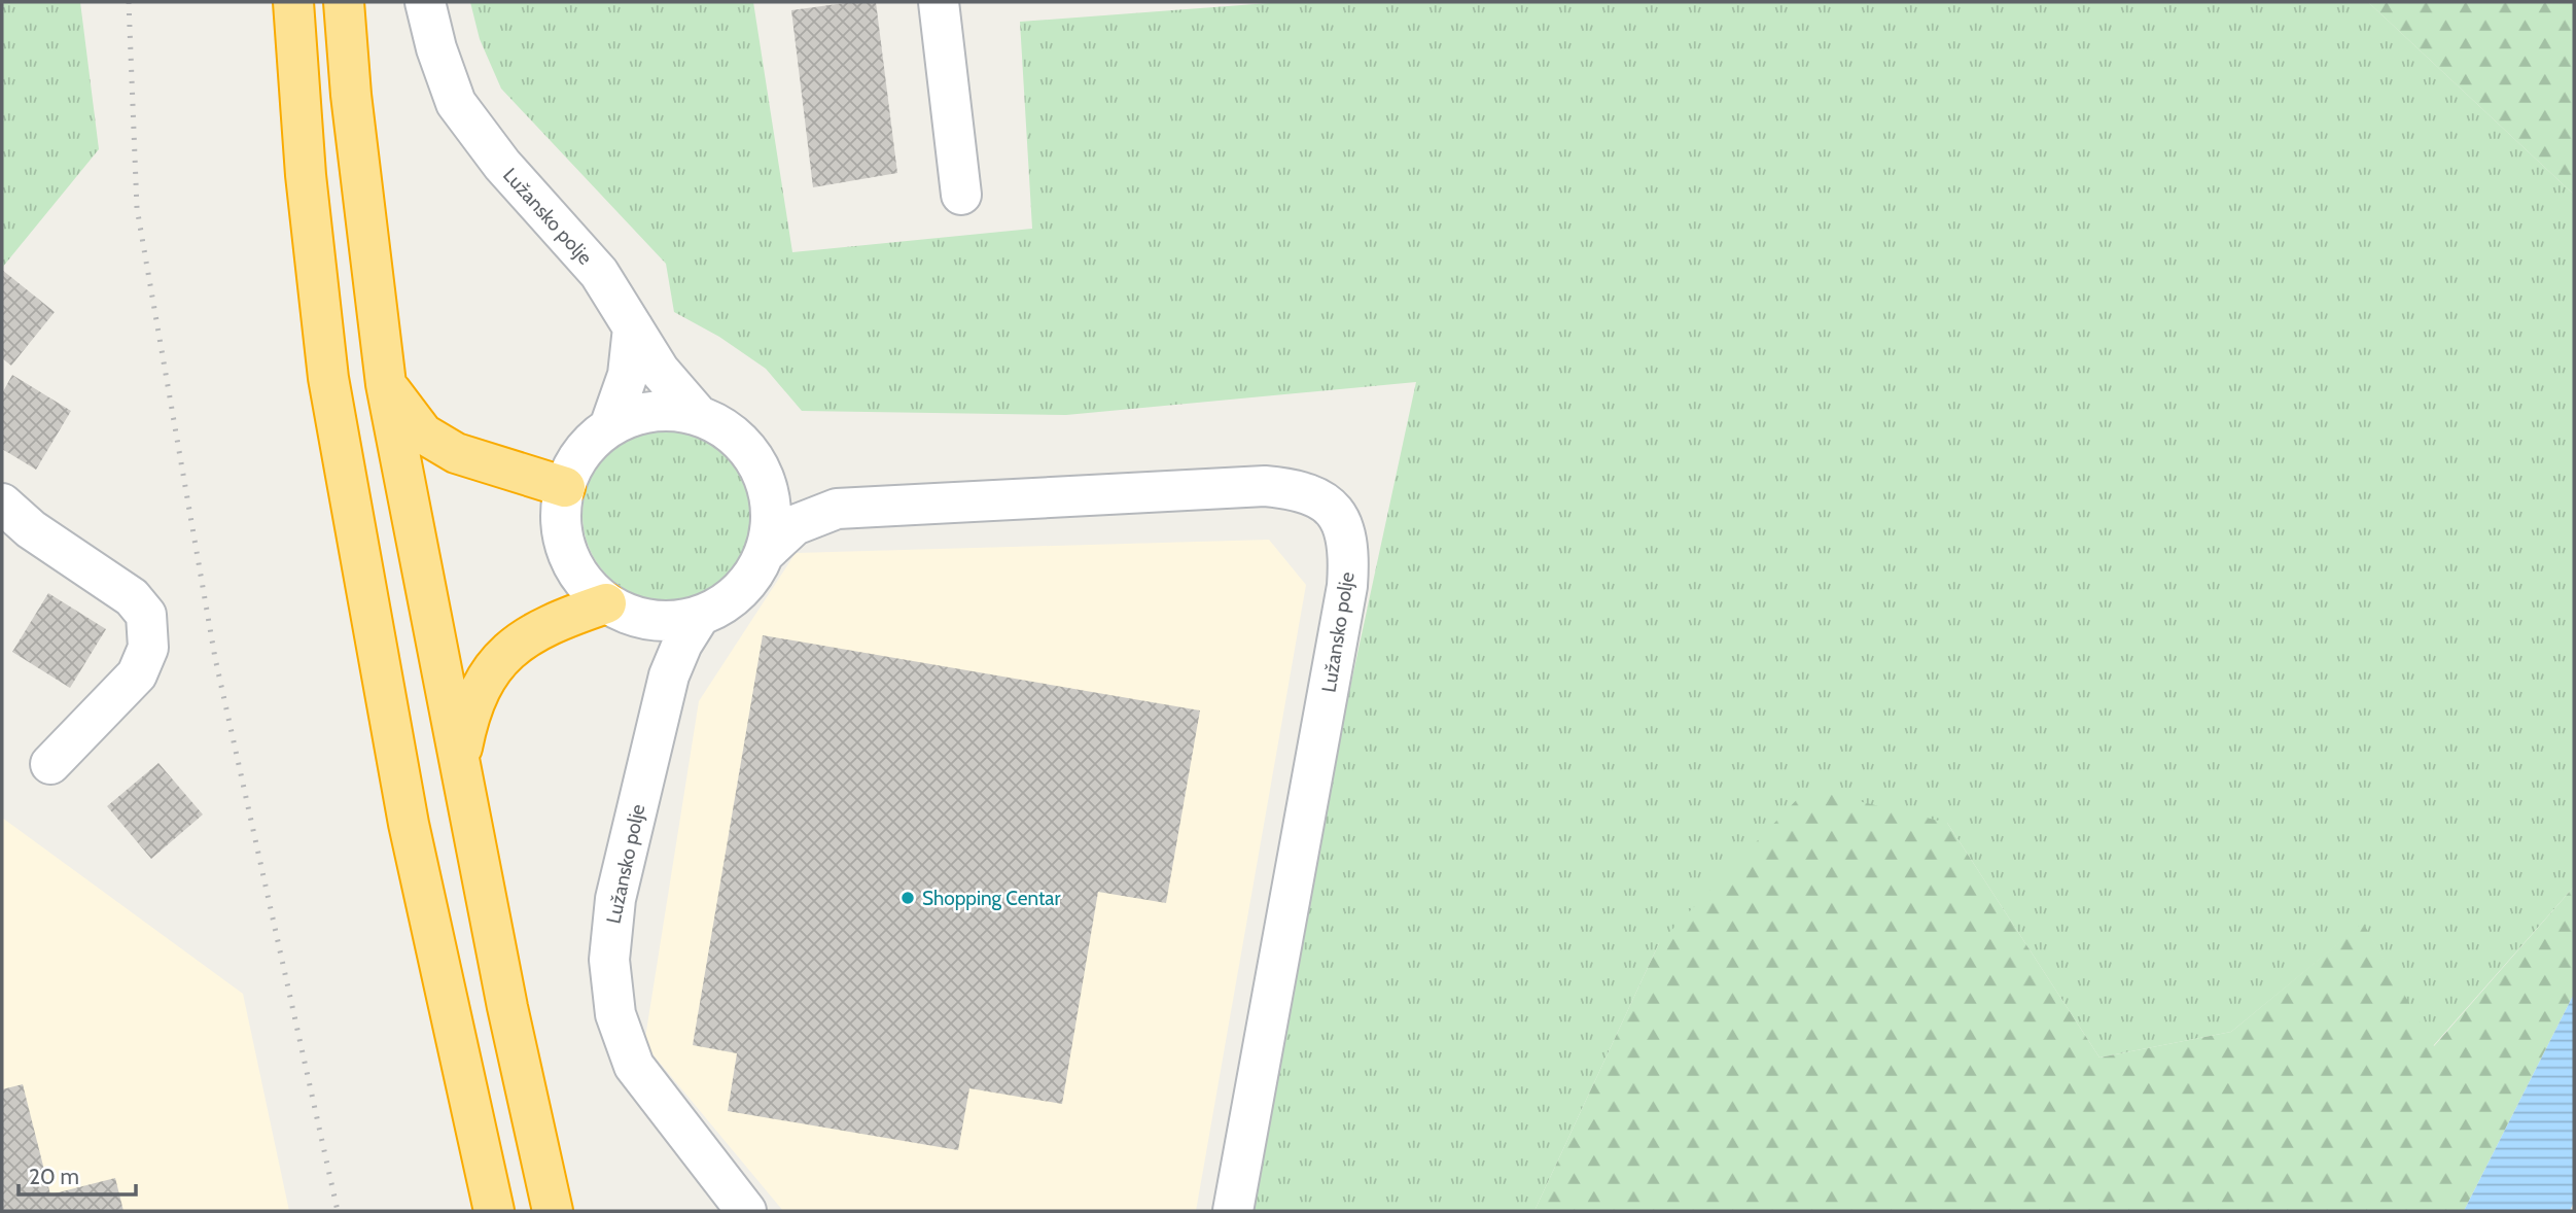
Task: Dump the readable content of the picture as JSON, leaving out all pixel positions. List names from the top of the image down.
{
  "streets": {
    "street": ["Lužansko polje"]
  },
  "places": ["Shopping Centar"],
  "scale_bar": "20 m"
}
